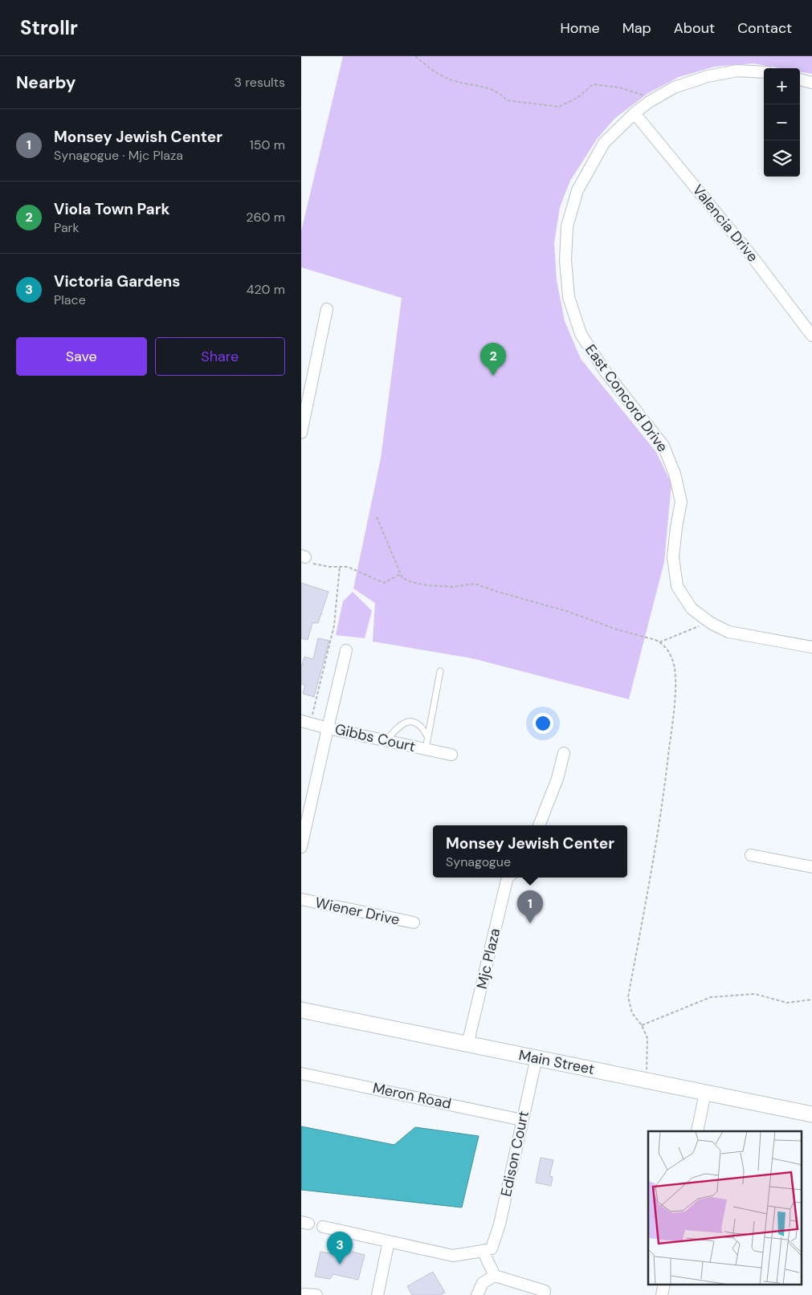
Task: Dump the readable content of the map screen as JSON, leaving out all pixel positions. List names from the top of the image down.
{
  "streets": {
    "main road": ["Main Street"],
    "street": [
      "Valencia Drive",
      "East Concord Drive",
      "Gibbs Court",
      "Wiener Drive",
      "Mjc Plaza",
      "Meron Road",
      "Edison Court"
    ]
  },
  "crossings": [
    ["Valencia Drive", "East Concord Drive"],
    ["Mjc Plaza", "Main Street"],
    ["Main Street", "Edison Court"],
    ["Meron Road", "Edison Court"]
  ],
  "page": {
    "header": "Strollr",
    "nav": [
      "Home",
      "Map",
      "About",
      "Contact"
    ],
    "heading": ["Nearby", "3 results"],
    "map_buttons": ["+", "−"],
    "list": [
      {
        "mark": "1",
        "name": "Monsey Jewish Center",
        "note": "Synagogue · Mjc Plaza",
        "value": "150 m"
      },
      {
        "mark": "2",
        "name": "Viola Town Park",
        "note": "Park",
        "value": "260 m"
      },
      {
        "mark": "3",
        "name": "Victoria Gardens",
        "note": "Place",
        "value": "420 m"
      }
    ],
    "buttons": ["Save", "Share"],
    "pins": ["2", "1", "3"],
    "popup": ["Monsey Jewish Center", "Synagogue"]
  }
}
